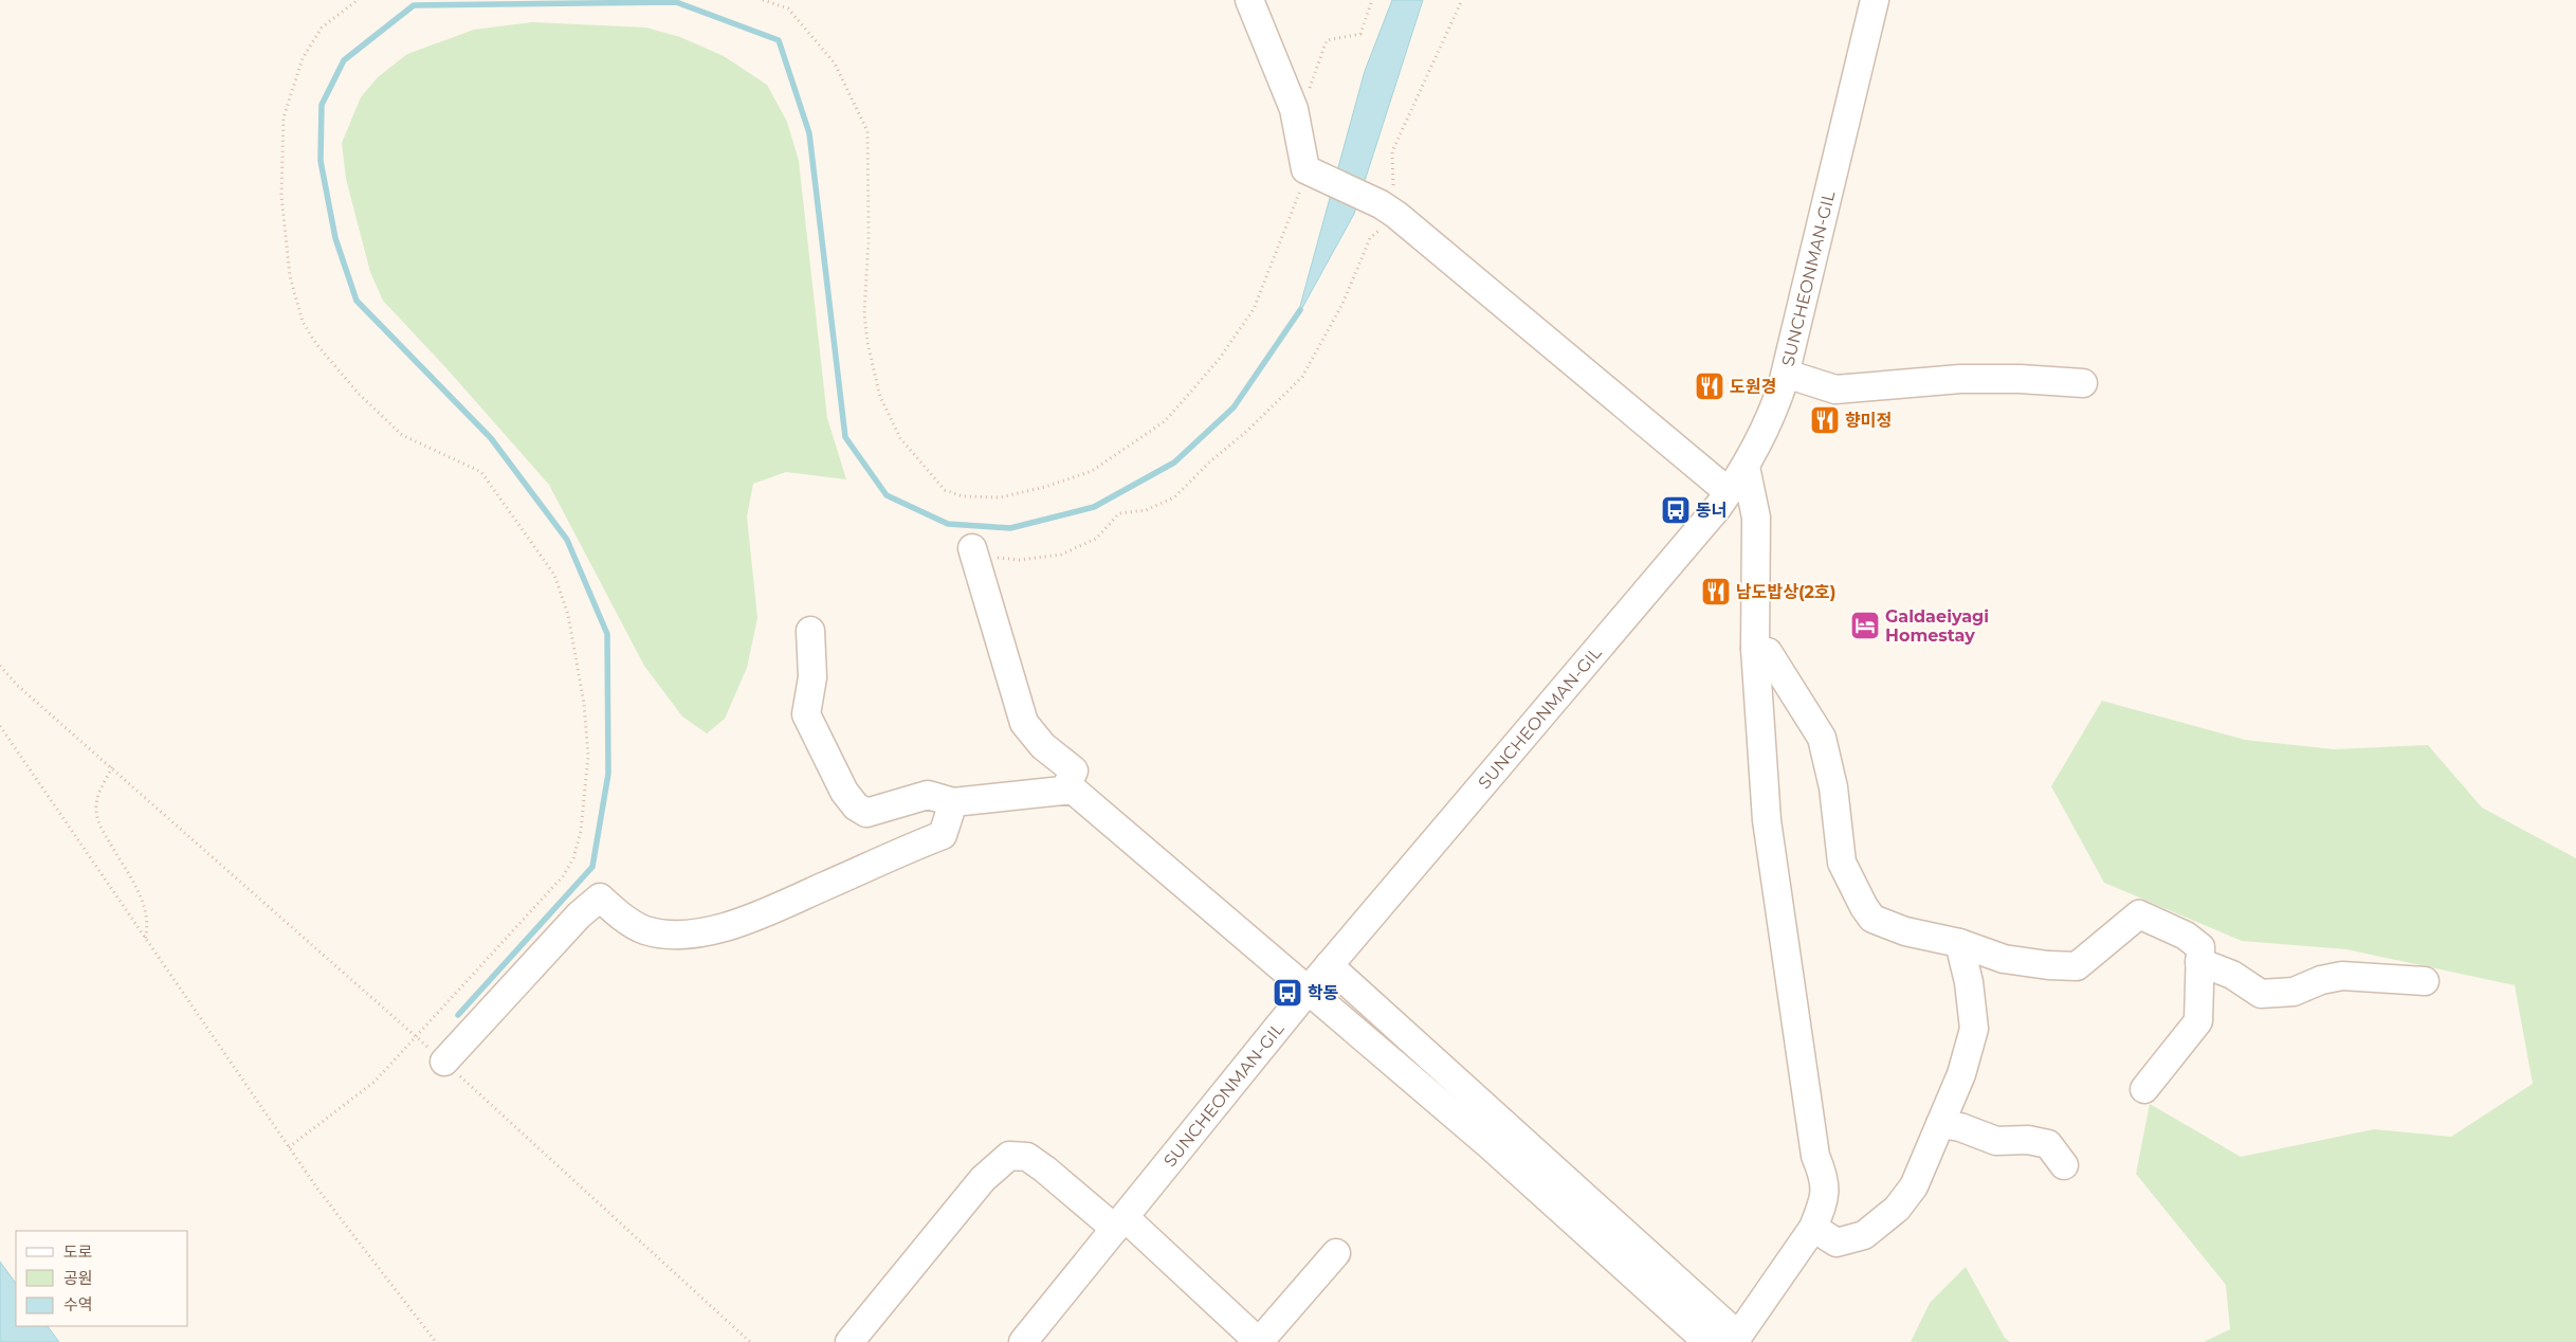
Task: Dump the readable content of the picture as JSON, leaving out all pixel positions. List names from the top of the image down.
{
  "streets": {
    "street": ["SUNCHEONMAN-GIL"]
  },
  "places": {
    "restaurant": ["도원경", "향미정", "남도밥상(2호)"],
    "bus stop": ["동너", "학동"],
    "hotel": ["Galdaeiyagi Homestay"]
  },
  "legend": ["도로", "공원", "수역"]
}
